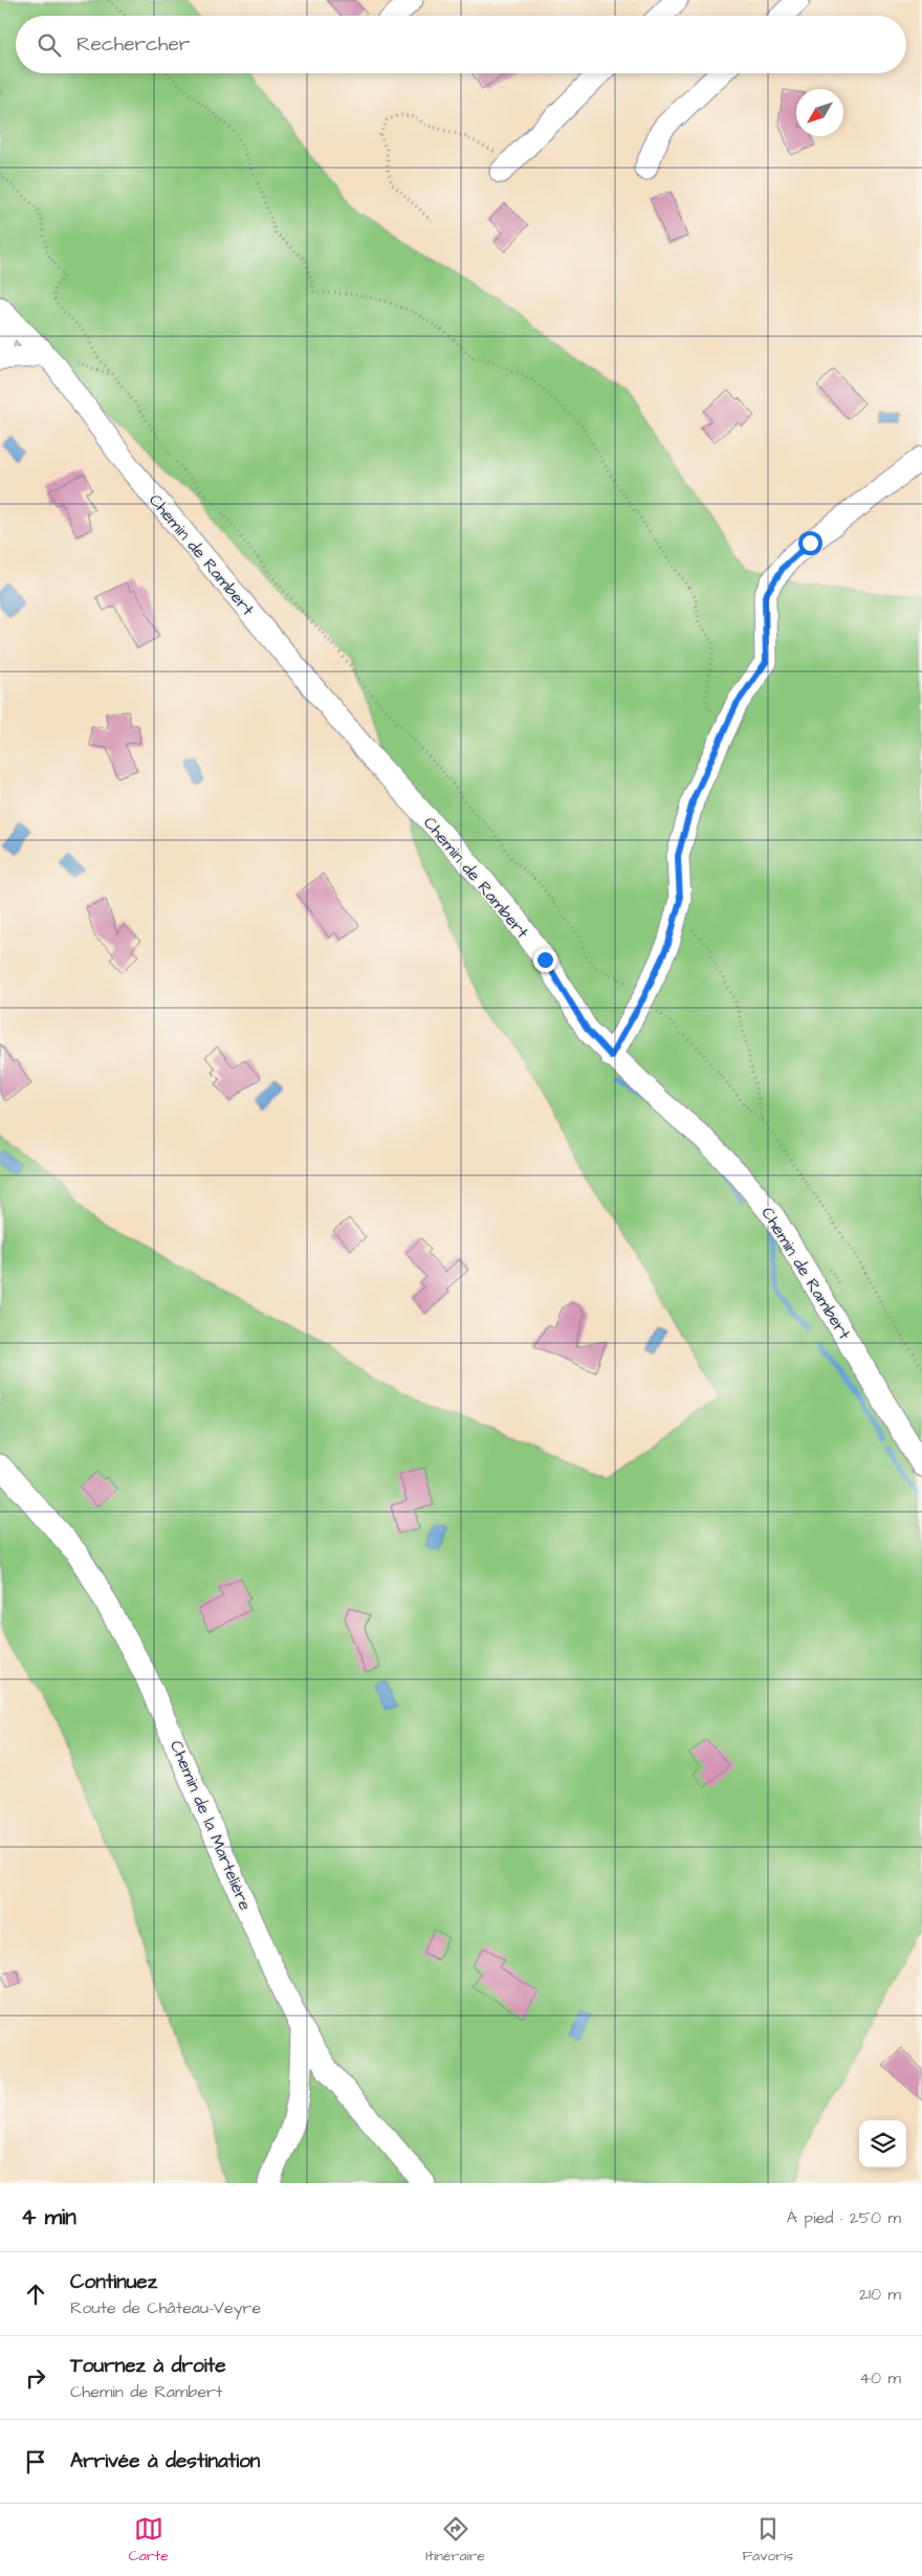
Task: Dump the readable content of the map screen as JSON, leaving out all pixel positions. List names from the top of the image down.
{
  "streets": {
    "street": ["Chemin de Rambert", "Chemin de la Martelière"]
  },
  "north": "bottom left",
  "page": {
    "search": "Rechercher",
    "heading": ["4 min", "À pied · 250 m"],
    "list": [
      ["Continuez", "Route de Château-Veyre", "210 m"],
      ["Tournez à droite", "Chemin de Rambert", "40 m"],
      "Arrivée à destination"
    ],
    "nav": ["Carte", "Itinéraire", "Favoris"]
  }
}
